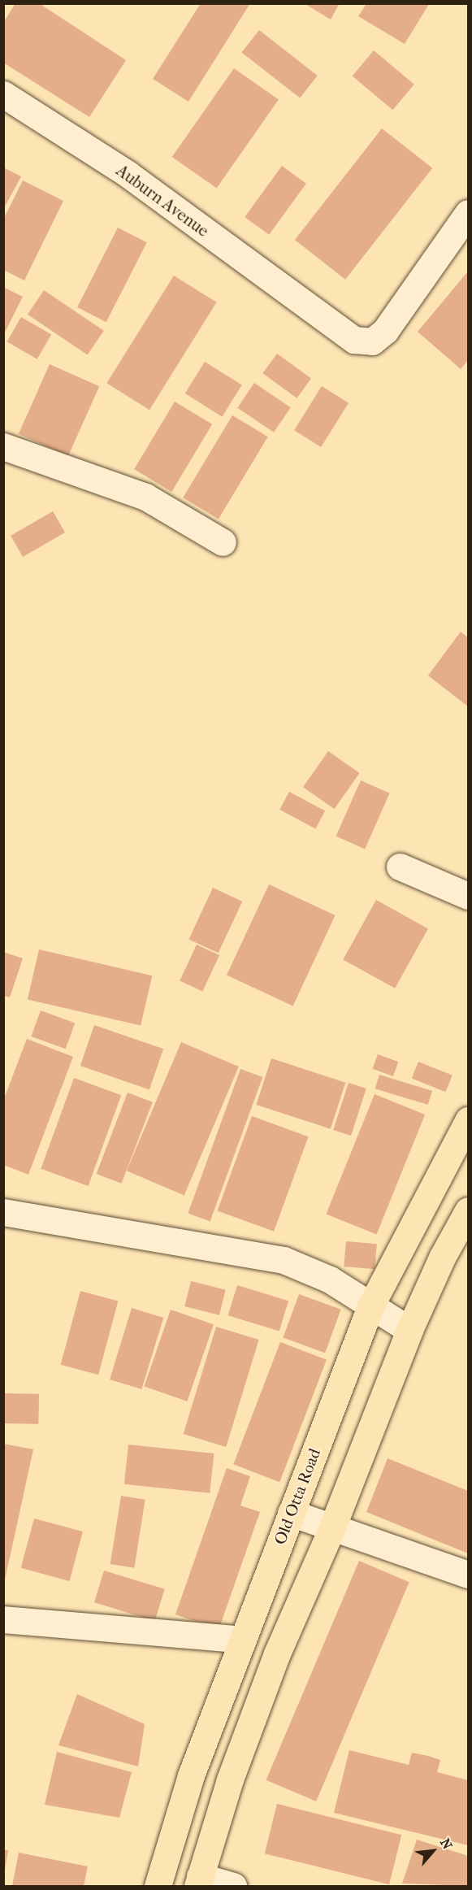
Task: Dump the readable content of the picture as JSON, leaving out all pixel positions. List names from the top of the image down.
{
  "streets": {
    "main road": ["Old Otta Road"],
    "street": ["Auburn Avenue"]
  },
  "north": "top right"
}
